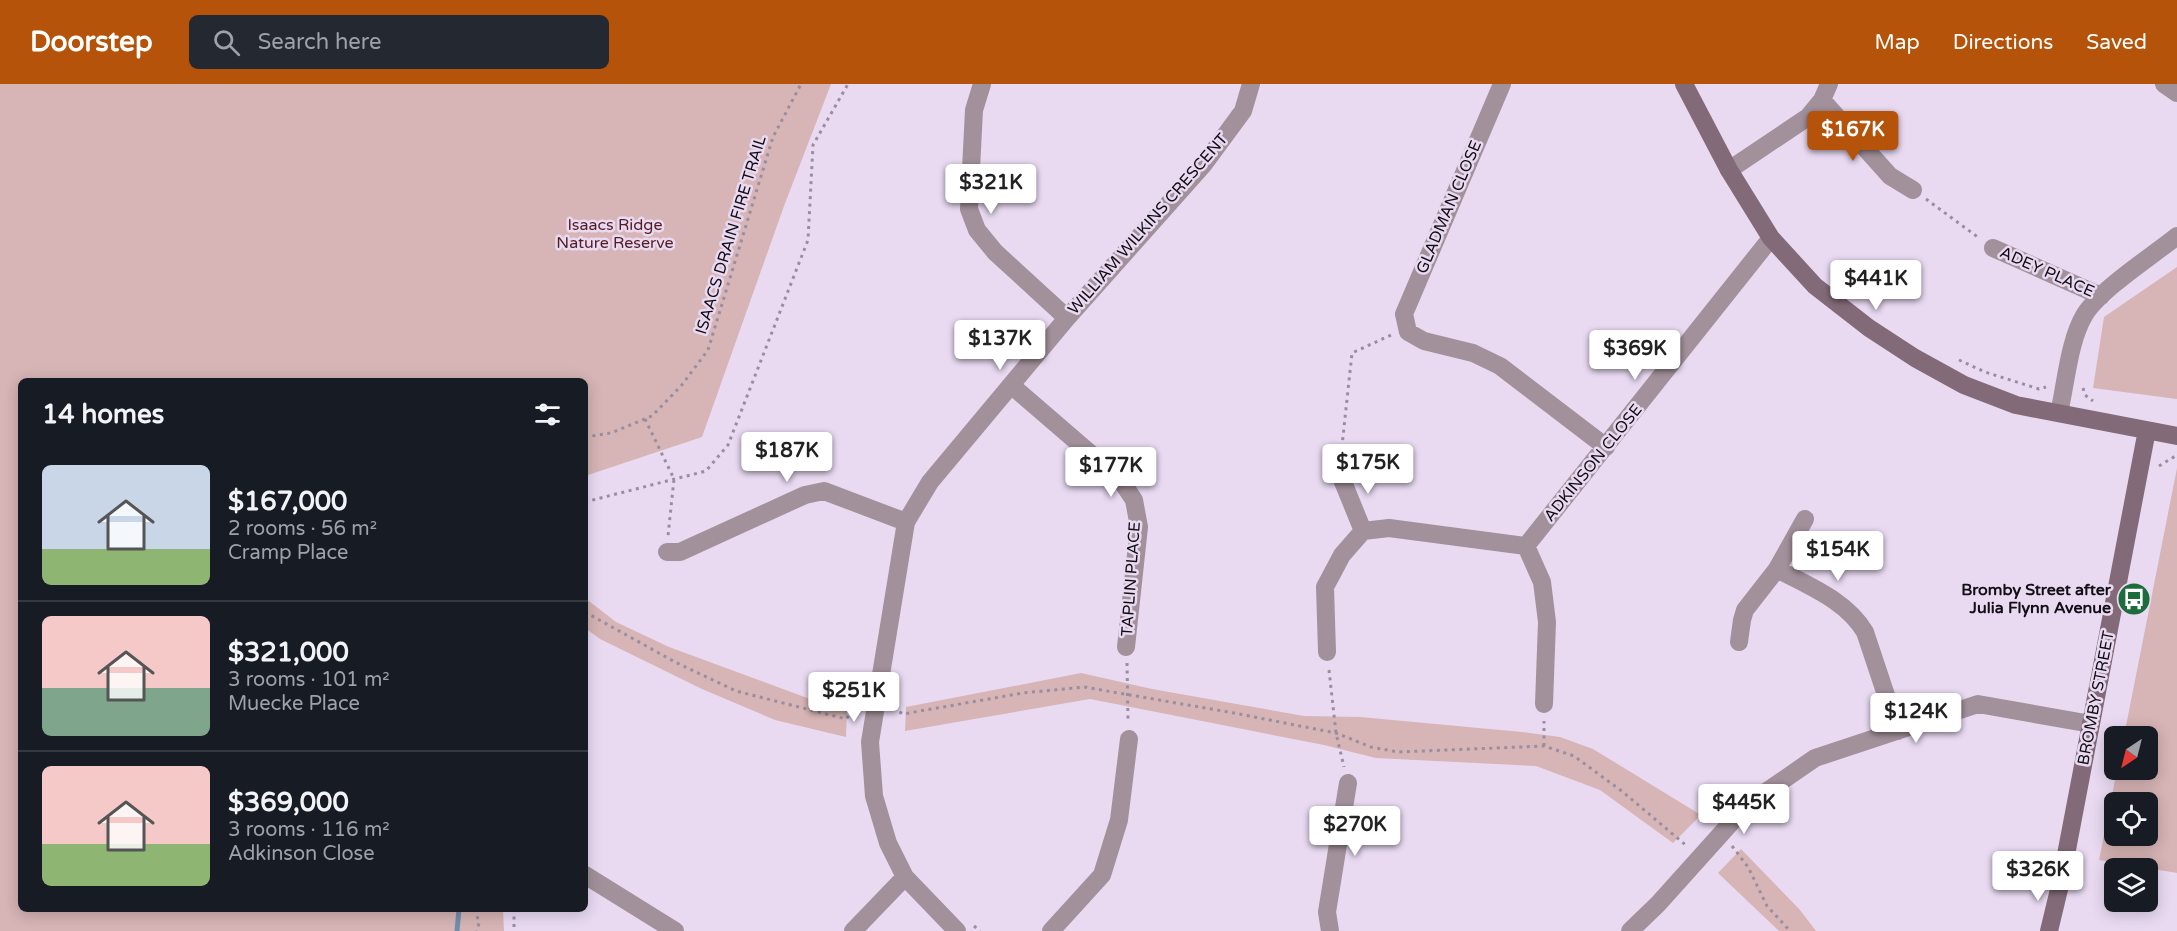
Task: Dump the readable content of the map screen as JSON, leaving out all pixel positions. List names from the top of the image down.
{
  "streets": {
    "street": [
      "GLADMAN CLOSE",
      "WILLIAM WILKINS CRESCENT",
      "ADEY PLACE",
      "ADKINSON CLOSE",
      "TAPLIN PLACE",
      "BROMBY STREET"
    ],
    "path": ["ISAACS DRAIN FIRE TRAIL"]
  },
  "crossings": [
    ["WILLIAM WILKINS CRESCENT", "TAPLIN PLACE"]
  ],
  "parks": ["Isaacs Ridge Nature Reserve"],
  "places": {
    "bus stop": ["Bromby Street after Julia Flynn Avenue"]
  },
  "north": "bottom left",
  "page": {
    "header": "Doorstep",
    "search": "Search here",
    "nav": ["Map", "Directions", "Saved"],
    "price": [
      "$167K",
      "$321K",
      "$441K",
      "$137K",
      "$369K",
      "$187K",
      "$175K",
      "$177K",
      "$154K",
      "$251K",
      "$124K",
      "$445K",
      "$270K",
      "$326K"
    ],
    "heading": "14 homes",
    "list": [
      {
        "name": "$167,000",
        "note": "2 rooms · 56 m² · Cramp Place"
      },
      {
        "name": "$321,000",
        "note": "3 rooms · 101 m² · Muecke Place"
      },
      {
        "name": "$369,000",
        "note": "3 rooms · 116 m² · Adkinson Close"
      }
    ]
  }
}
